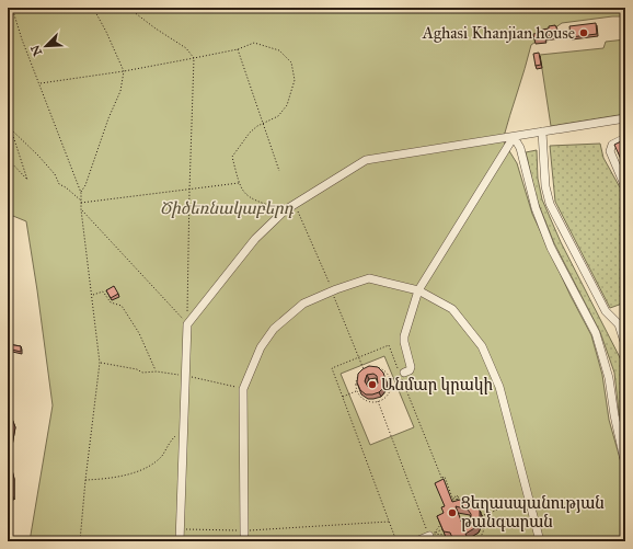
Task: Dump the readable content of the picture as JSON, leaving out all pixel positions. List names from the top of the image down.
{
  "parks": ["Ծիծեռնակաբերդ"],
  "places": ["Aghasi Khanjian house", "Անմար կրակի", "Ցեղասպանության թանգարան"],
  "north": "bottom left"
}
